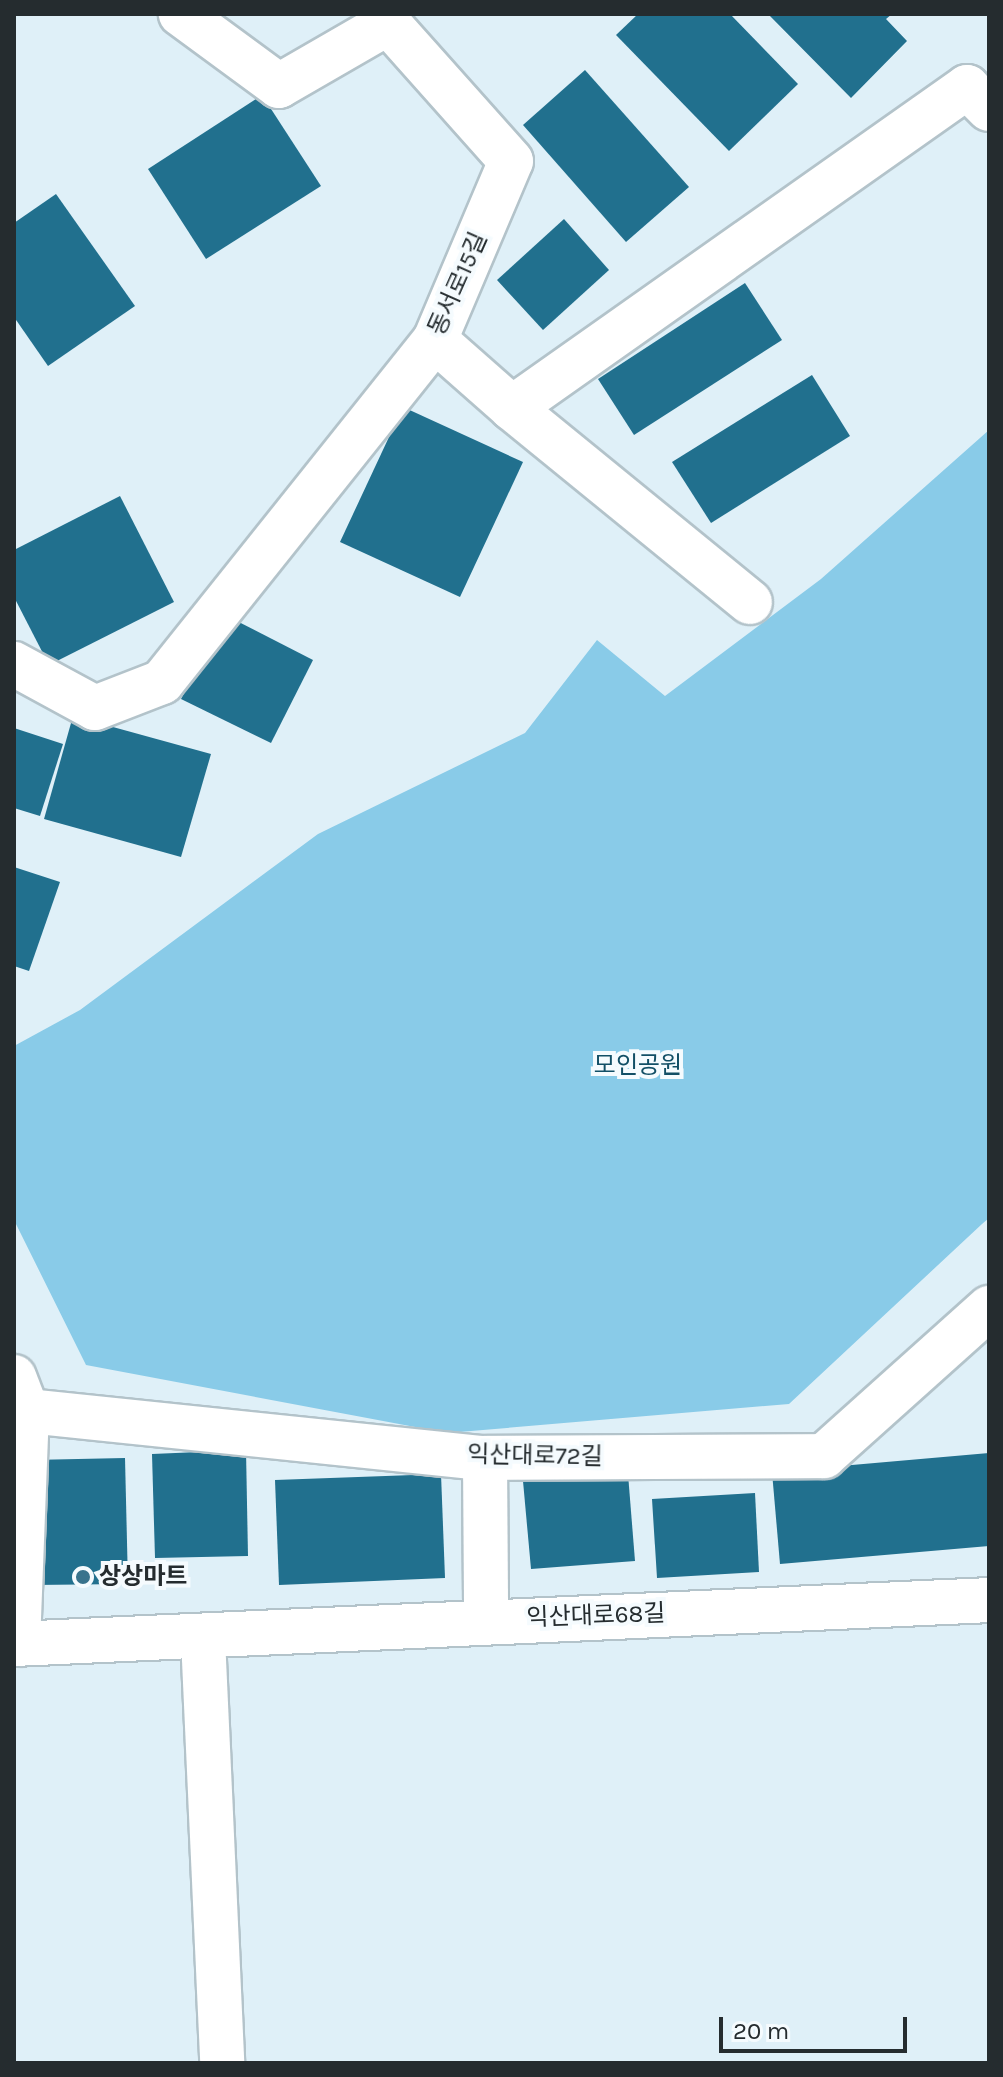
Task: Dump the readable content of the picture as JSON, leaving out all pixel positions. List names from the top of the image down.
{
  "streets": {
    "street": ["동서로15길", "익산대로72길", "익산대로68길"]
  },
  "crossings": [
    ["익산대로72길", "익산대로68길"]
  ],
  "parks": ["모인공원"],
  "places": ["상상마트"],
  "scale_bar": "20 m"
}
